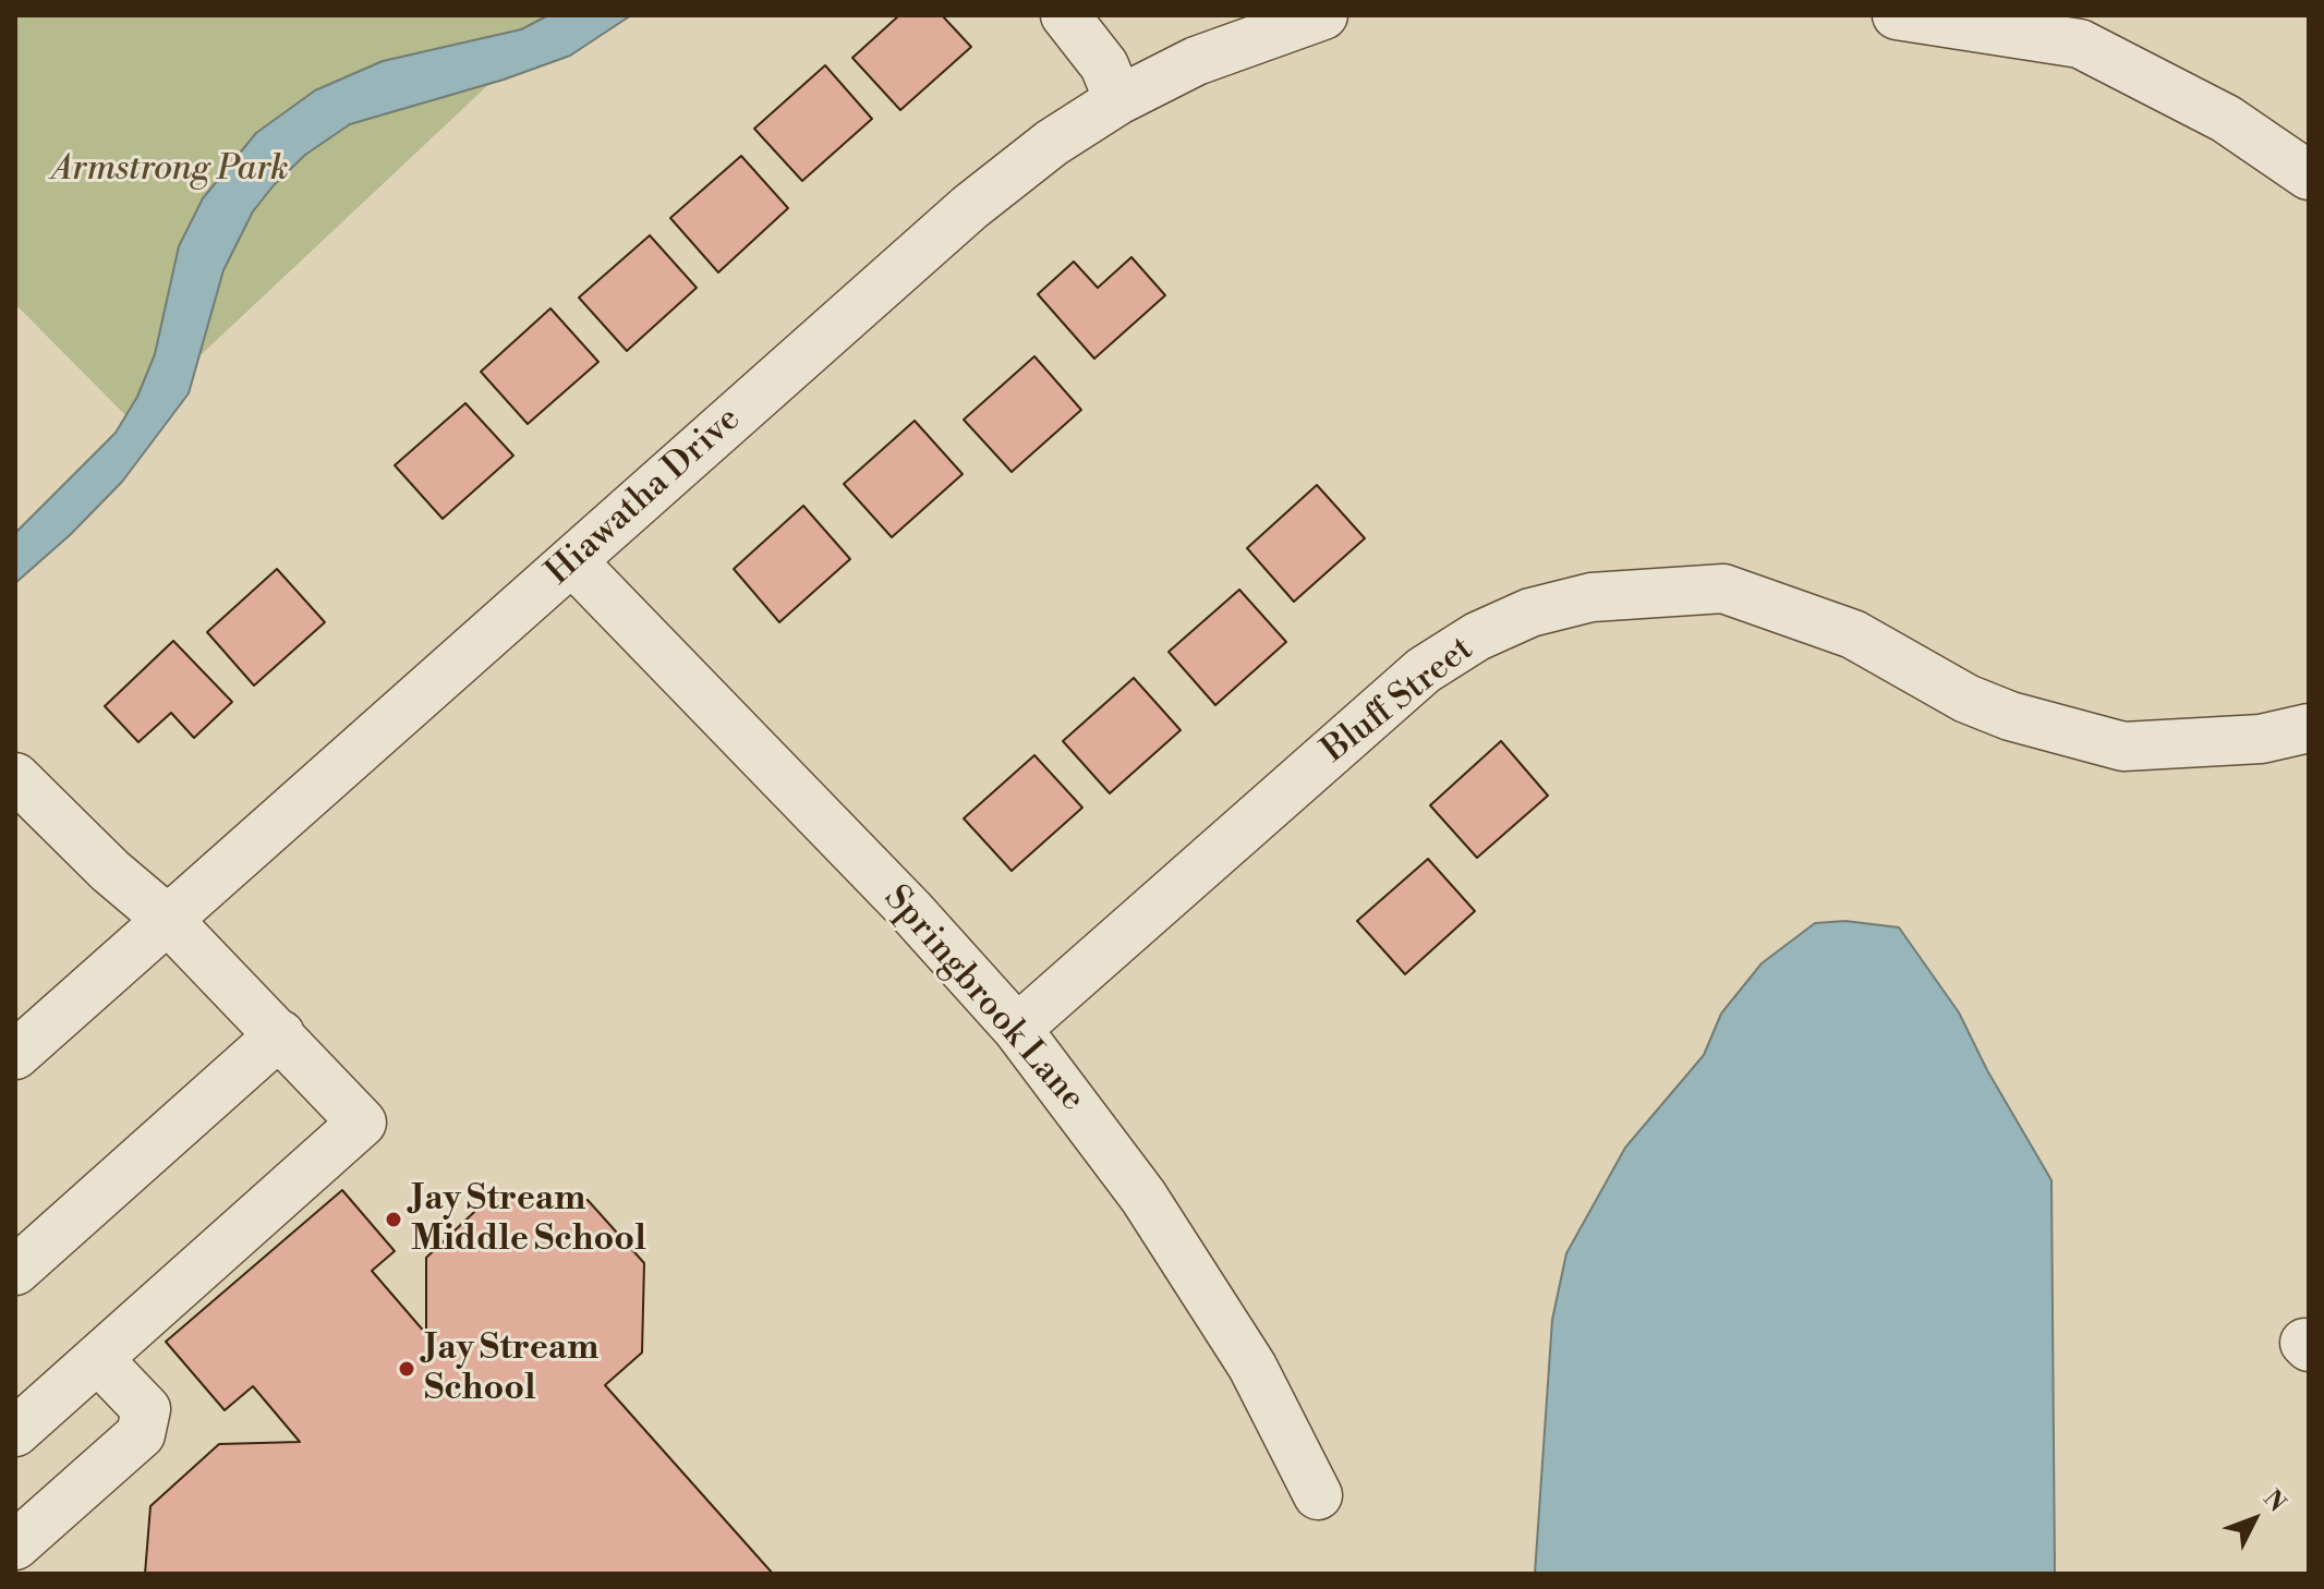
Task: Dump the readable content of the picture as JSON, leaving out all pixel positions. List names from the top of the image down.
{
  "streets": {
    "street": ["Hiawatha Drive", "Bluff Street", "Springbrook Lane"]
  },
  "crossings": [
    ["Hiawatha Drive", "Springbrook Lane"],
    ["Bluff Street", "Springbrook Lane"]
  ],
  "parks": ["Armstrong Park"],
  "places": ["Jay Stream Middle School", "Jay Stream School"],
  "north": "top right"
}
